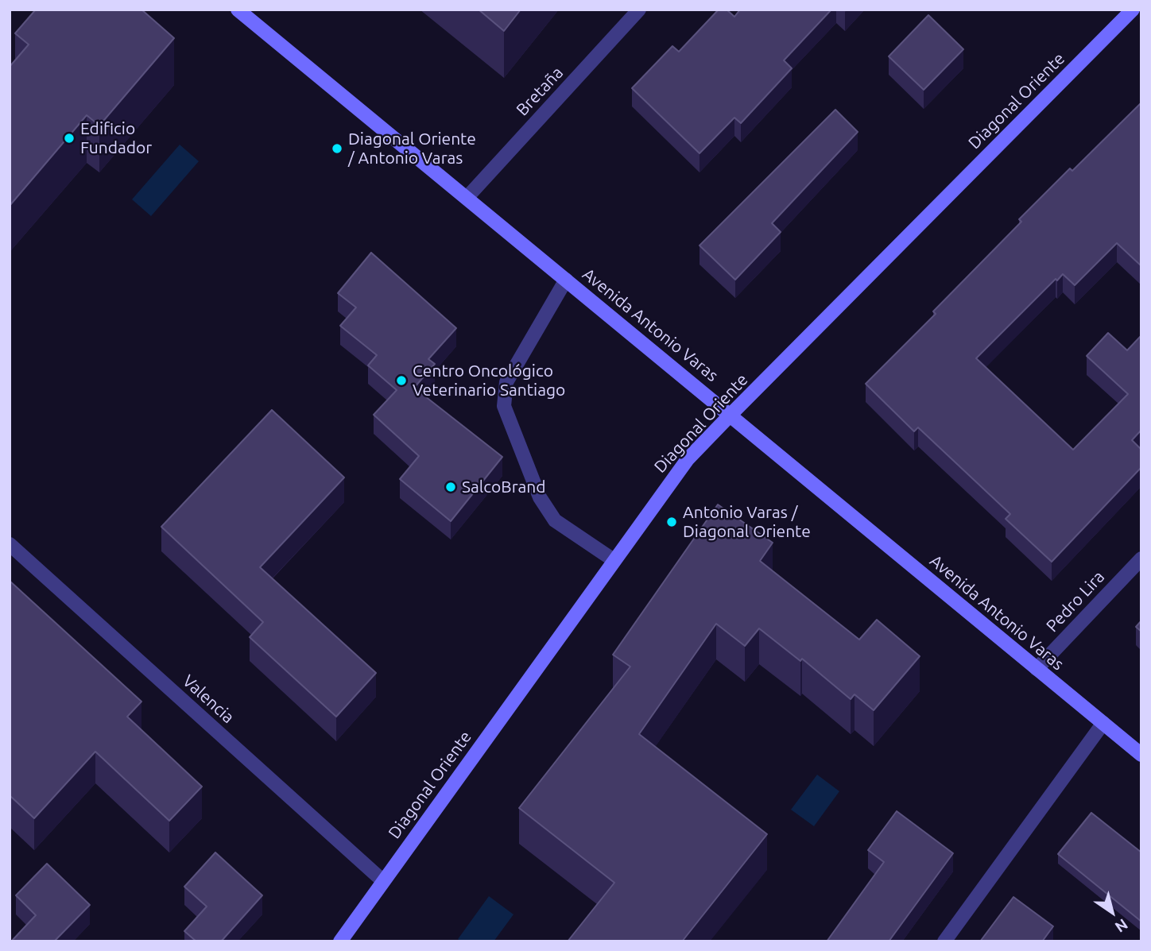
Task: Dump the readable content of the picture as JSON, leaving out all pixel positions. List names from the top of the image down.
{
  "streets": {
    "main road": ["Diagonal Oriente", "Avenida Antonio Varas"],
    "street": ["Bretaña", "Pedro Lira", "Valencia"]
  },
  "crossings": [
    ["Bretaña", "Avenida Antonio Varas"],
    ["Diagonal Oriente", "Avenida Antonio Varas"],
    ["Diagonal Oriente", "Valencia"],
    ["Avenida Antonio Varas", "Pedro Lira"]
  ],
  "places": [
    "Edificio Fundador",
    "Diagonal Oriente / Antonio Varas",
    "Centro Oncológico Veterinario Santiago",
    "SalcoBrand",
    "Antonio Varas / Diagonal Oriente"
  ],
  "north": "bottom right"
}
